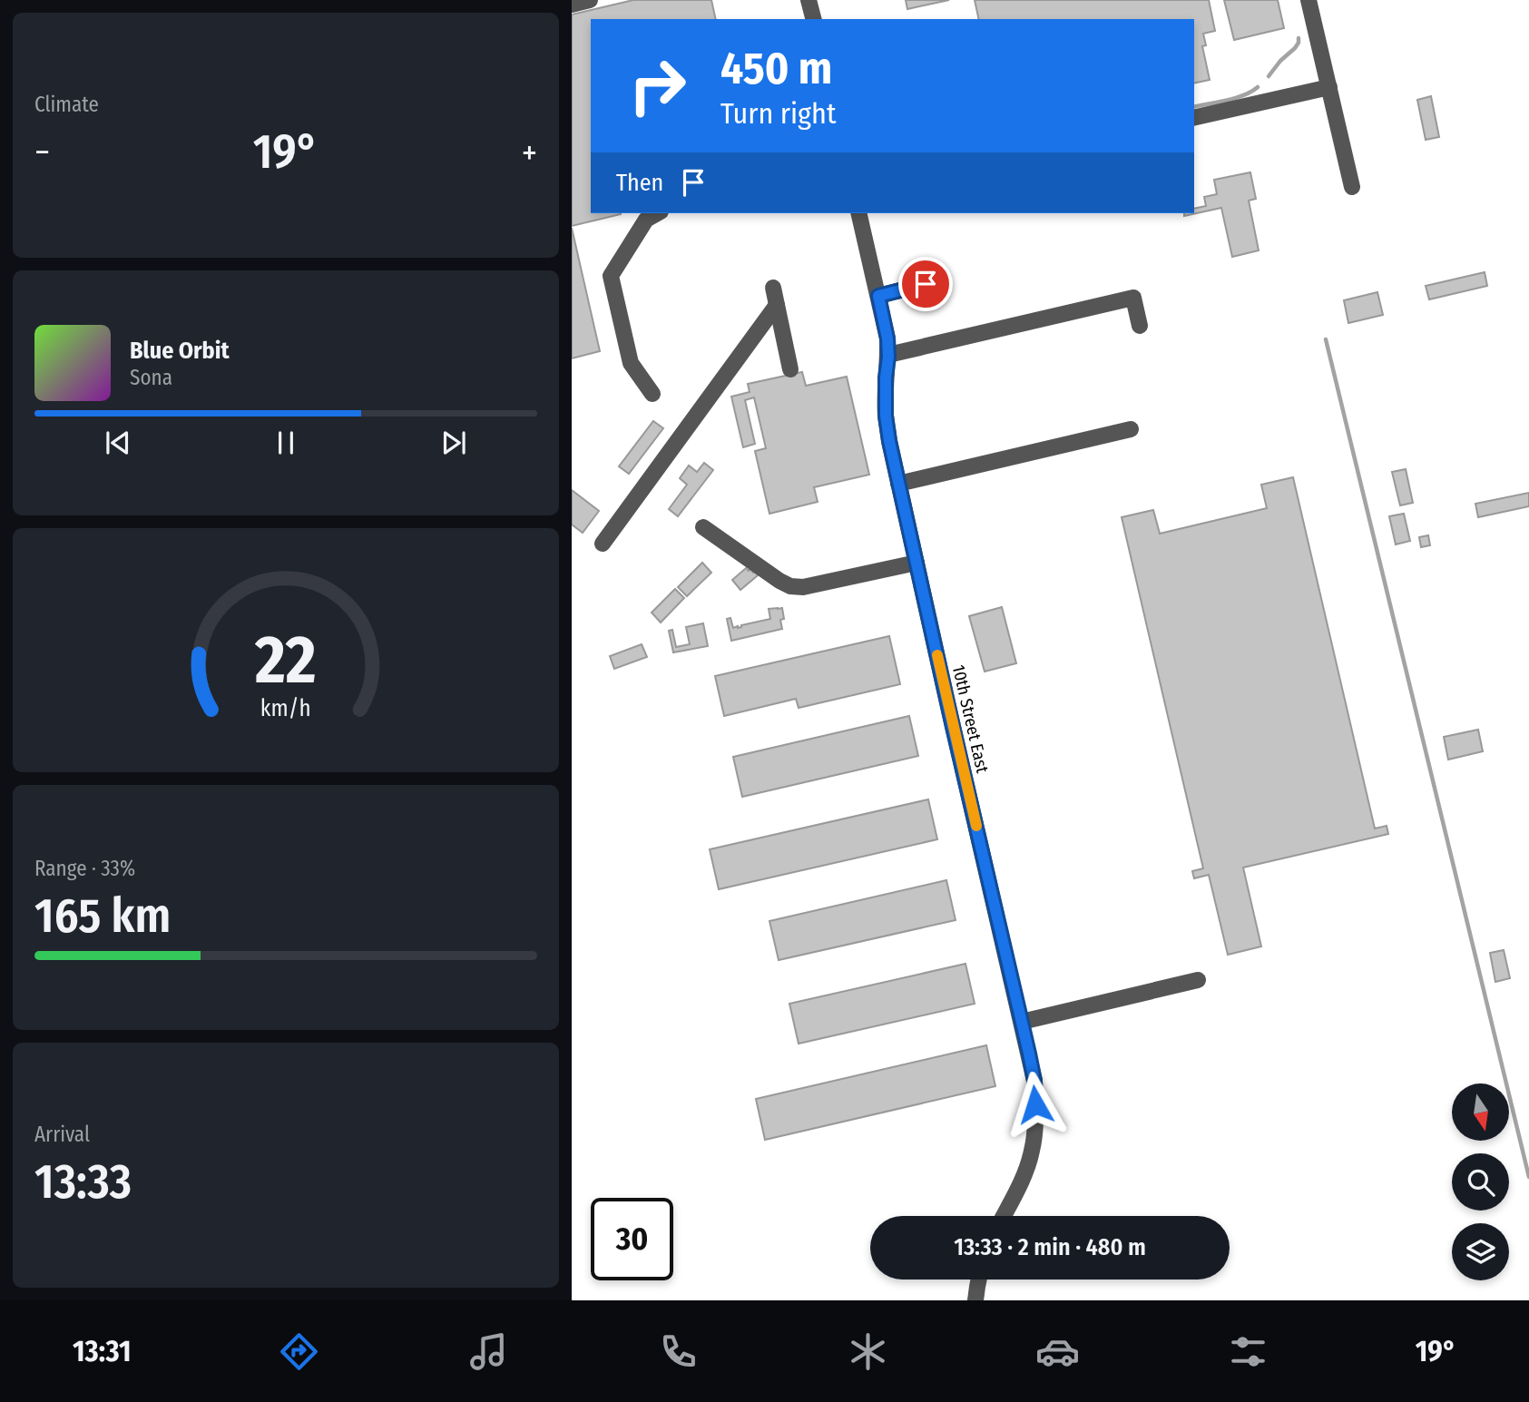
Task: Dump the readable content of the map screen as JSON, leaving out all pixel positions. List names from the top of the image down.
{
  "streets": {
    "street": ["10th Street East"]
  },
  "north": "bottom",
  "page": {
    "tile": [
      "Climate",
      ["Range · 33%", "165 km"],
      ["Arrival", "13:33"]
    ],
    "turn": ["450 m", "Turn right"],
    "heat": ["−", "19°", "+"],
    "then": "Then",
    "song": ["Blue Orbit", "Sona"],
    "limit": "30",
    "trip": "13:33 · 2 min · 480 m",
    "tabs": ["13:31", "19°"],
    "gauge": ["22", "km/h"]
  }
}
